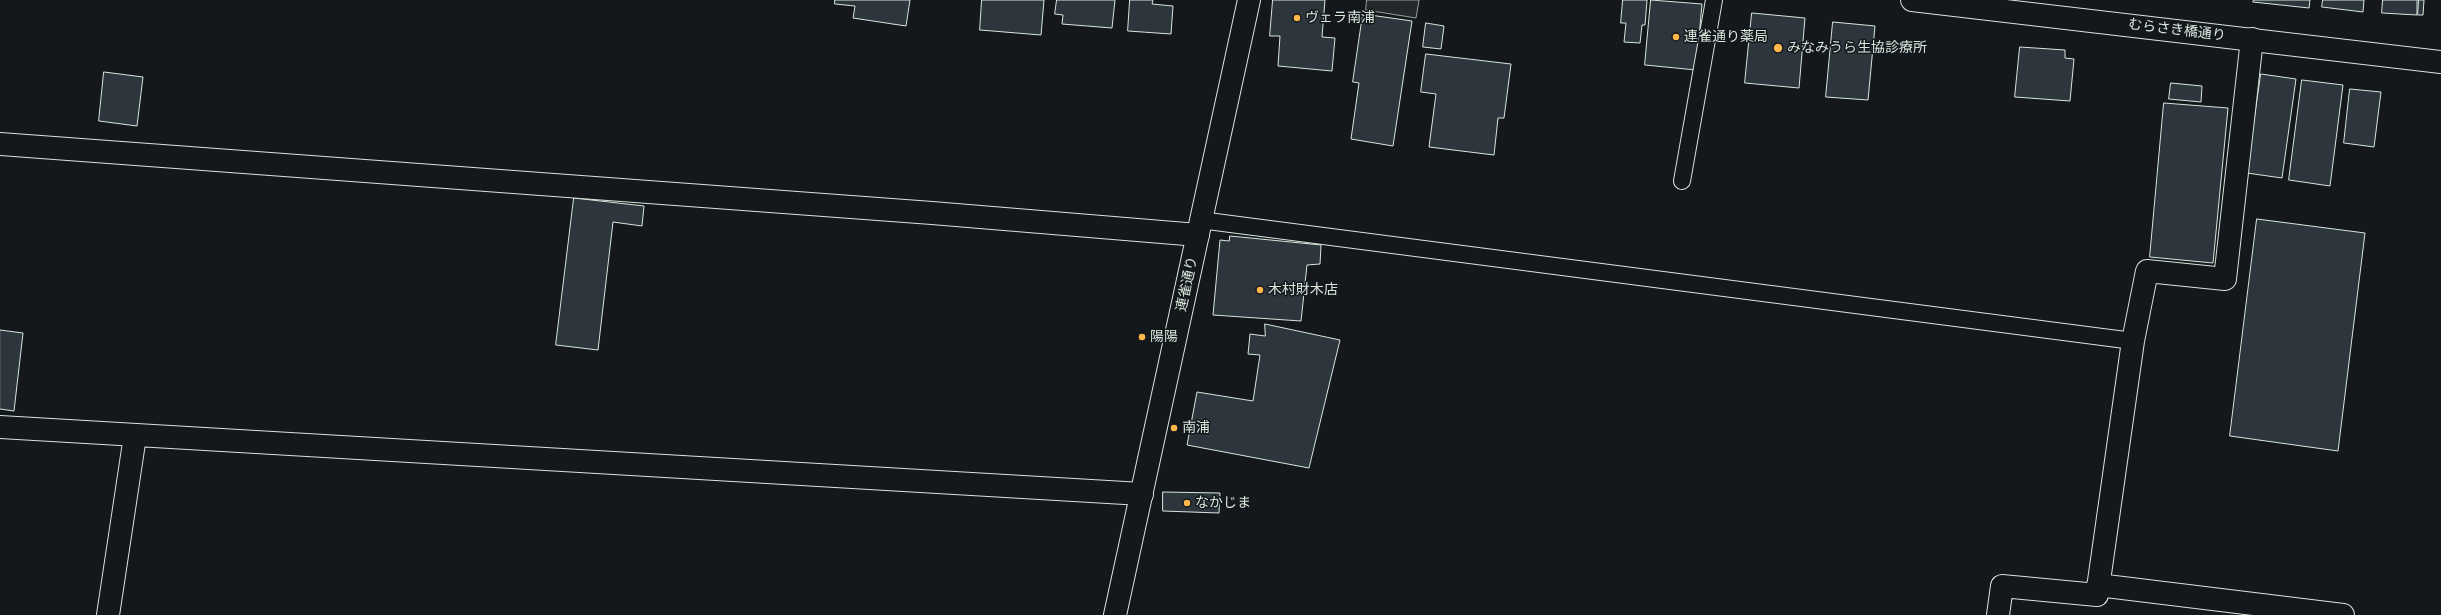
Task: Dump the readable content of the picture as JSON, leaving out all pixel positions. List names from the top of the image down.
{
  "streets": {
    "street": ["むらさき橋通り", "連雀通り"]
  },
  "places": [
    "ヴェラ南浦",
    "連雀通り薬局",
    "みなみうら生協診療所",
    "木村財木店",
    "陽陽",
    "南浦",
    "なかじま"
  ]
}
